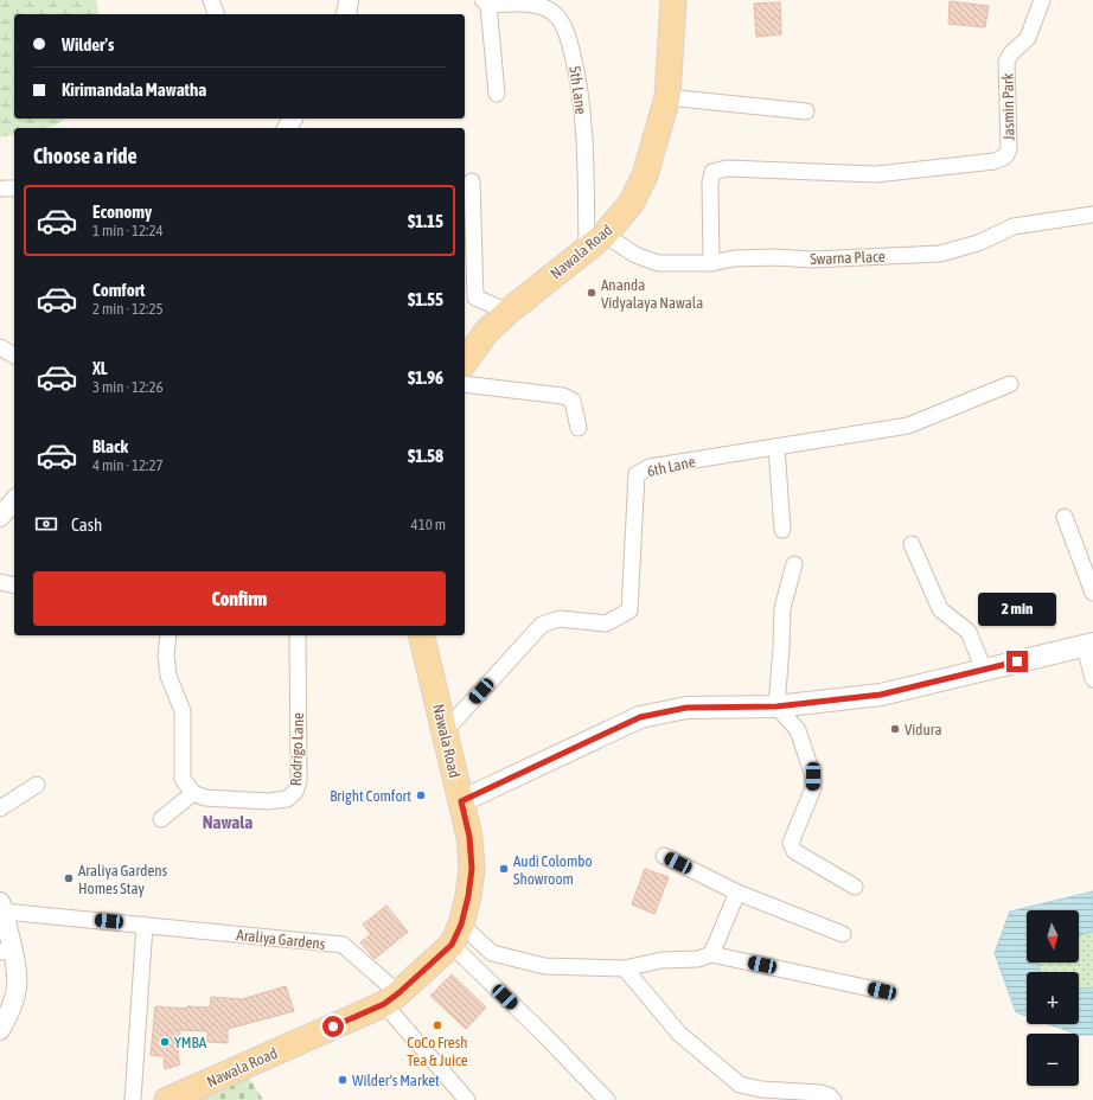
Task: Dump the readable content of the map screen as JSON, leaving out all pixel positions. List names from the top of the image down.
{
  "streets": {
    "main road": ["Nawala Road"],
    "street": [
      "5th Lane",
      "Jasmin Park",
      "Swarna Place",
      "6th Lane",
      "Rodrigo Lane",
      "Araliya Gardens"
    ]
  },
  "crossings": [
    ["5th Lane", "Nawala Road"],
    ["5th Lane", "Swarna Place"],
    ["Jasmin Park", "Swarna Place"],
    ["Nawala Road", "Swarna Place"],
    ["Nawala Road", "6th Lane"],
    ["Nawala Road", "Araliya Gardens"]
  ],
  "districts": ["Nawala"],
  "places": [
    "Ananda Vidyalaya Nawala",
    "Vidura",
    "Bright Comfort",
    "Audi Colombo Showroom",
    "Araliya Gardens Homes Stay",
    "CoCo Fresh Tea & Juice",
    "YMBA",
    "Wilder's Market"
  ],
  "north": "bottom",
  "page": {
    "banner": ["Wilder's", "Kirimandala Mawatha"],
    "heading": "Choose a ride",
    "list": [
      {
        "name": "Economy",
        "note": "1 min · 12:24",
        "value": "$1.15"
      },
      {
        "name": "Comfort",
        "note": "2 min · 12:25",
        "value": "$1.55"
      },
      {
        "name": "XL",
        "note": "3 min · 12:26",
        "value": "$1.96"
      },
      {
        "name": "Black",
        "note": "4 min · 12:27",
        "value": "$1.58"
      }
    ],
    "pay": ["Cash", "410 m"],
    "buttons": "Confirm",
    "bubble": "2 min",
    "map_buttons": ["+", "−"]
  }
}
